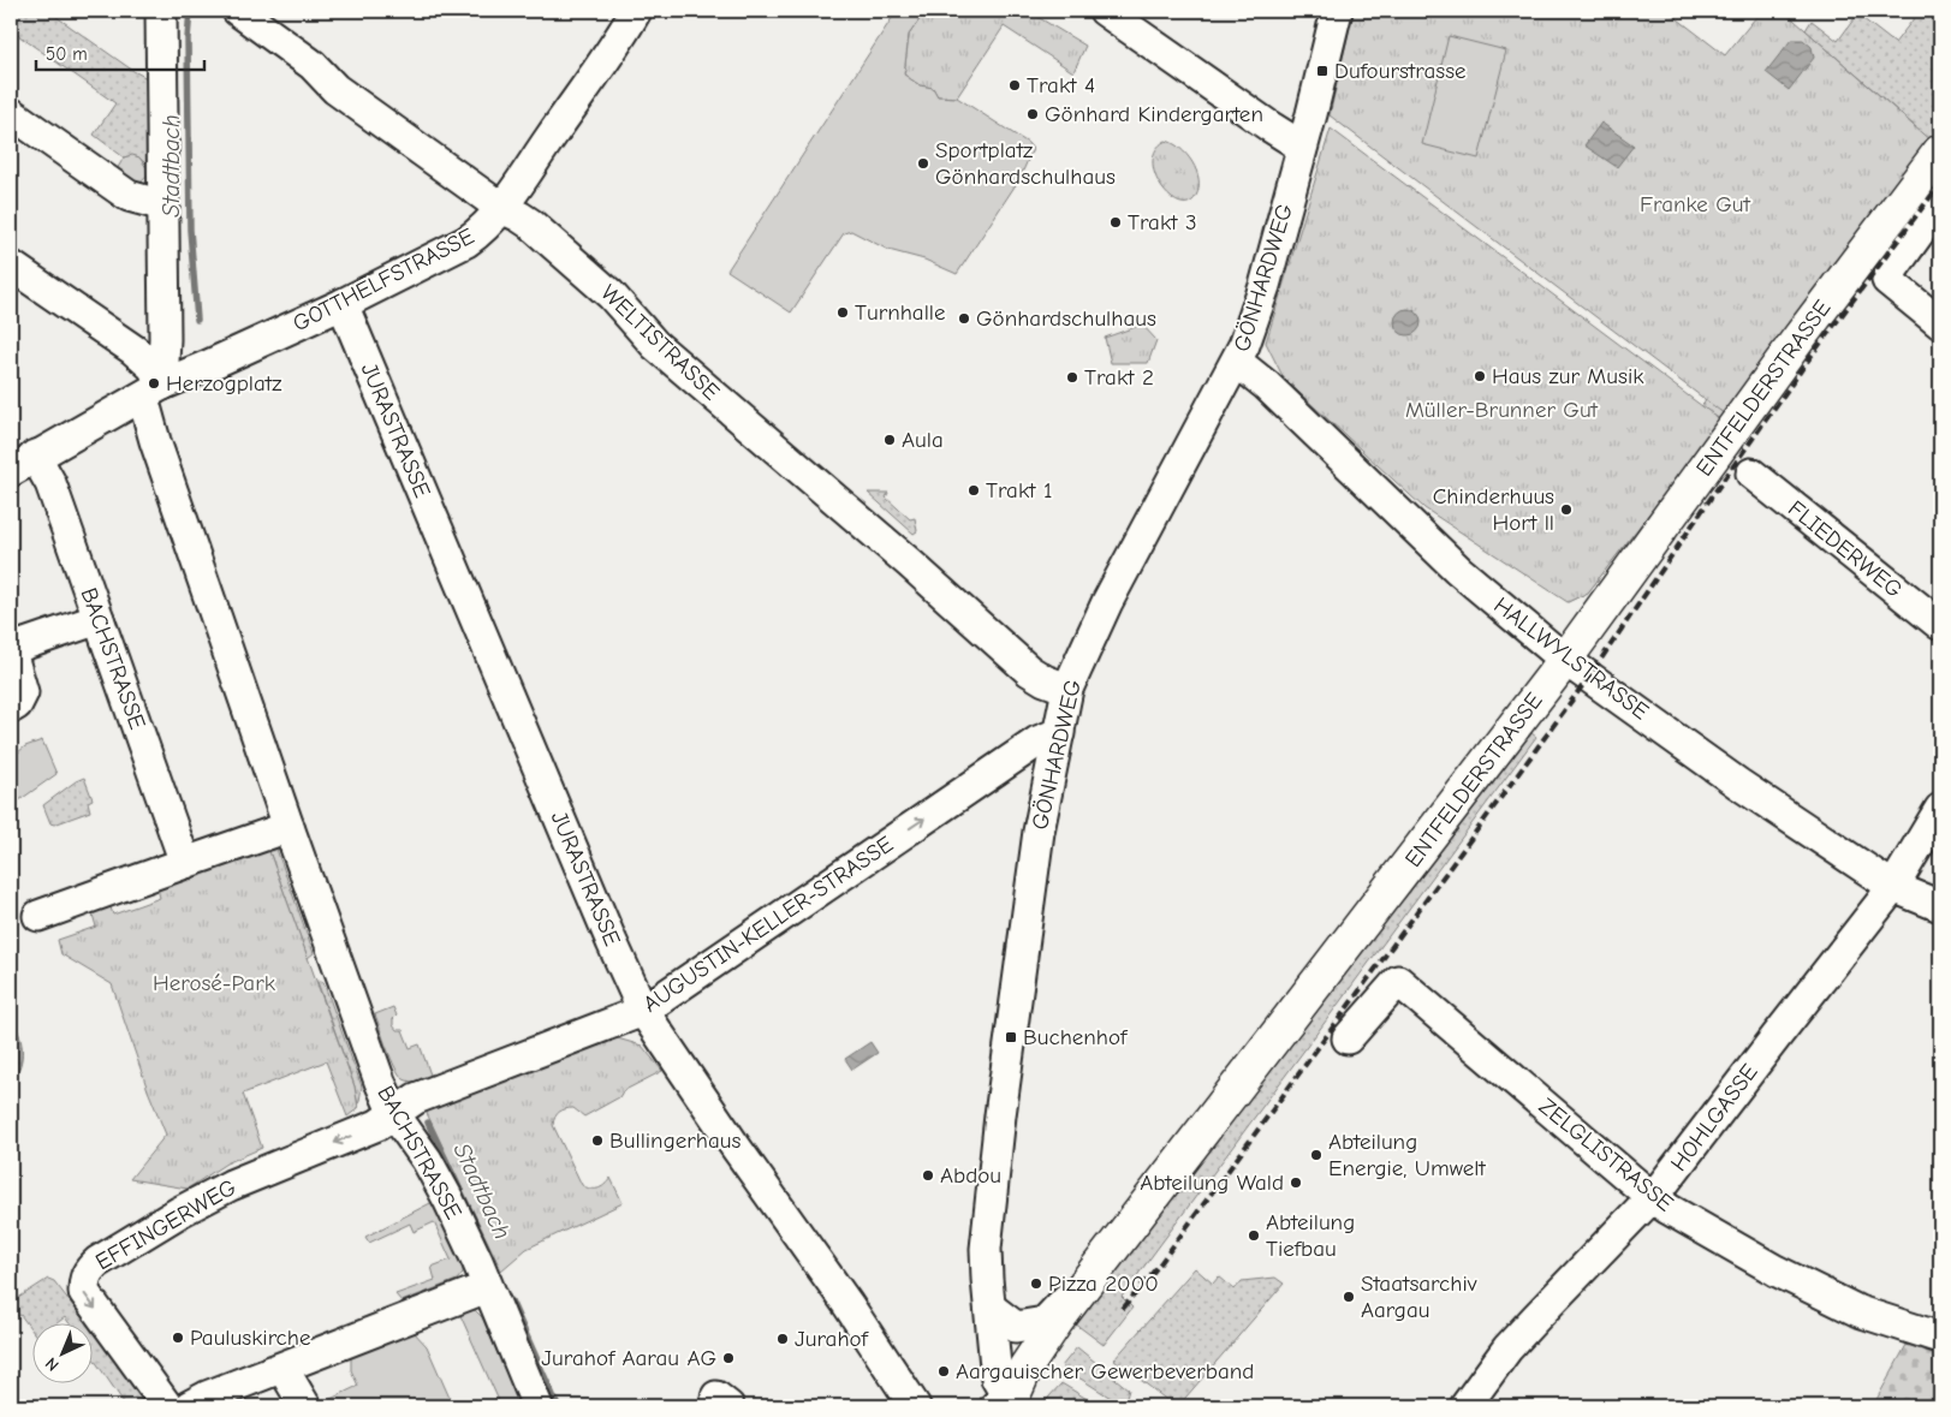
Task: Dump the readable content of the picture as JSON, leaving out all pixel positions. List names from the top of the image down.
{
  "streets": {
    "main road": ["ENTFELDERSTRASSE"],
    "street": [
      "GÖNHARDWEG",
      "GOTTHELFSTRASSE",
      "WELTISTRASSE",
      "JURASTRASSE",
      "FLIEDERWEG",
      "BACHSTRASSE",
      "HALLWYLSTRASSE",
      "AUGUSTIN-KELLER-STRASSE",
      "HOHLGASSE",
      "ZELGLISTRASSE",
      "EFFINGERWEG"
    ]
  },
  "crossings": [
    ["GÖNHARDWEG", "WELTISTRASSE"],
    ["GÖNHARDWEG", "ENTFELDERSTRASSE"],
    ["GÖNHARDWEG", "HALLWYLSTRASSE"],
    ["GÖNHARDWEG", "AUGUSTIN-KELLER-STRASSE"],
    ["GOTTHELFSTRASSE", "WELTISTRASSE"],
    ["GOTTHELFSTRASSE", "JURASTRASSE"],
    ["GOTTHELFSTRASSE", "BACHSTRASSE"],
    ["ENTFELDERSTRASSE", "HALLWYLSTRASSE"],
    ["JURASTRASSE", "AUGUSTIN-KELLER-STRASSE"],
    ["BACHSTRASSE", "AUGUSTIN-KELLER-STRASSE"],
    ["BACHSTRASSE", "EFFINGERWEG"],
    ["HALLWYLSTRASSE", "HOHLGASSE"],
    ["AUGUSTIN-KELLER-STRASSE", "EFFINGERWEG"],
    ["HOHLGASSE", "ZELGLISTRASSE"]
  ],
  "one_way": ["AUGUSTIN-KELLER-STRASSE"],
  "water": ["Stadtbach"],
  "parks": ["Franke Gut", "Müller-Brunner Gut", "Herosé-Park"],
  "places": {
    "transit": ["Dufourstrasse", "Buchenhof"],
    "other": [
      "Trakt 4",
      "Gönhard Kindergarten",
      "Sportplatz Gönhardschulhaus",
      "Trakt 3",
      "Turnhalle",
      "Gönhardschulhaus",
      "Haus zur Musik",
      "Trakt 2",
      "Herzogplatz",
      "Aula",
      "Trakt 1",
      "Chinderhuus Hort ll",
      "Bullingerhaus",
      "Abteilung Energie, Umwelt",
      "Abdou",
      "Abteilung Wald",
      "Abteilung Tiefbau",
      "Pizza 2000",
      "Staatsarchiv Aargau",
      "Pauluskirche",
      "Jurahof",
      "Jurahof Aarau AG",
      "Aargauischer Gewerbeverband"
    ]
  },
  "scale_bar": "50 m",
  "north": "bottom left"
}
